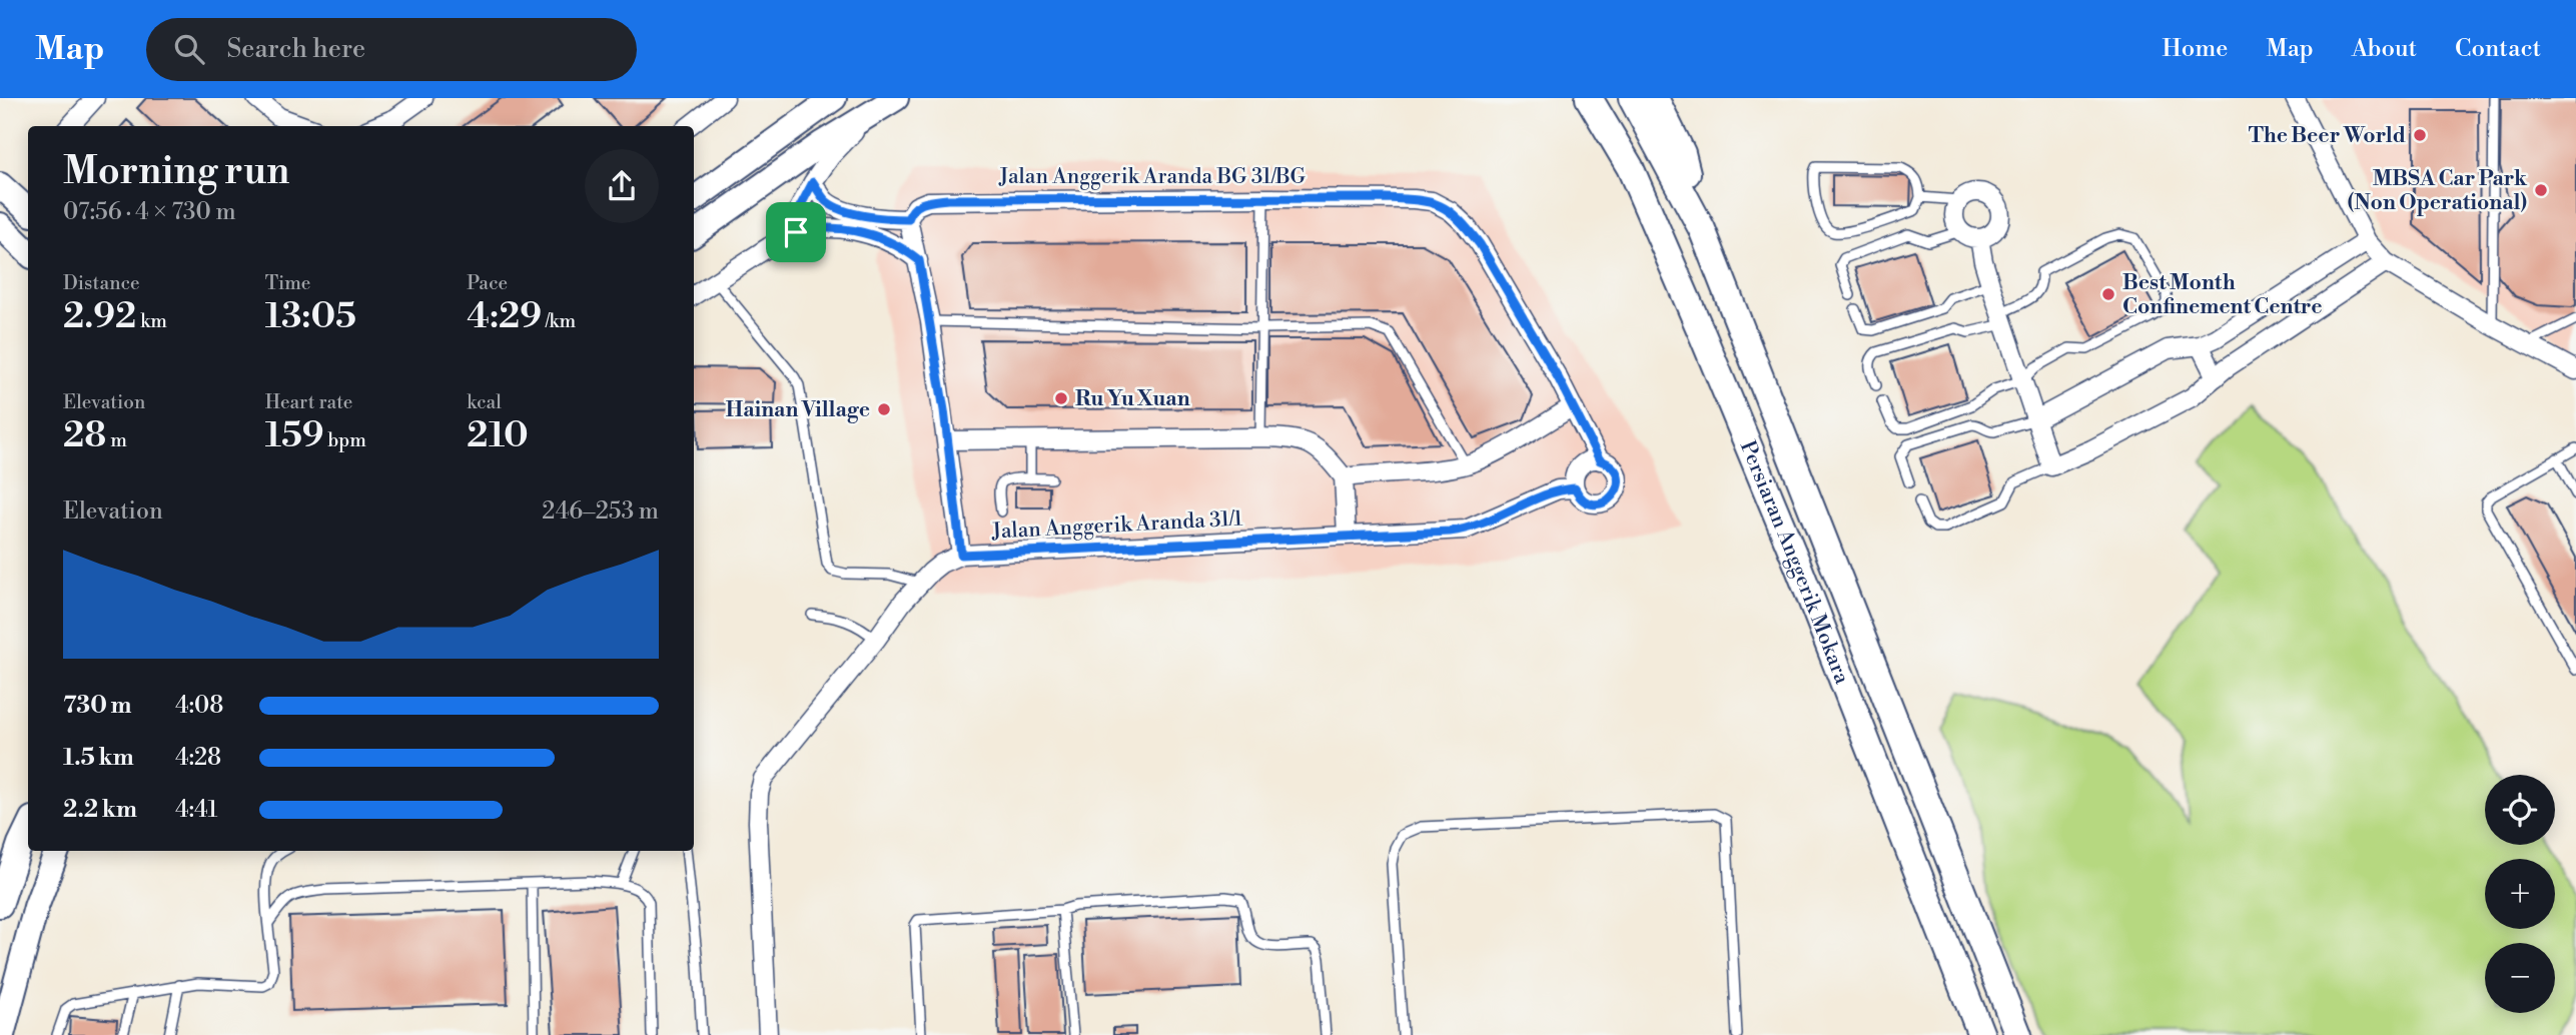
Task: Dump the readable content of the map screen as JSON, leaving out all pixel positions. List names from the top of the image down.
{
  "streets": {
    "main road": ["Persiaran Anggerik Mokara"],
    "street": ["Jalan Anggerik Aranda BG 31/BG", "Jalan Anggerik Aranda 31/1"]
  },
  "crossings": [
    ["Jalan Anggerik Aranda BG 31/BG", "Jalan Anggerik Aranda 31/1"]
  ],
  "places": [
    "The Beer World",
    "MBSA Car Park (Non Operational)",
    "Best Month Confinement Centre",
    "Ru Yu Xuan",
    "Hainan Village"
  ],
  "page": {
    "header": "Map",
    "search": "Search here",
    "nav": [
      "Home",
      "Map",
      "About",
      "Contact"
    ],
    "heading": ["Morning run", "07:56 · 4 × 730 m"],
    "stats": [
      ["Distance", "2.92 km"],
      ["Time", "13:05"],
      ["Pace", "4:29 /km"],
      ["Elevation", "28 m"],
      ["Heart rate", "159 bpm"],
      ["kcal", "210"]
    ],
    "chart": ["Elevation", "246–253 m"],
    "list": [
      {
        "name": "730 m",
        "note": "4:08"
      },
      {
        "name": "1.5 km",
        "note": "4:28"
      },
      {
        "name": "2.2 km",
        "note": "4:41"
      }
    ],
    "map_buttons": ["+", "−"]
  }
}
